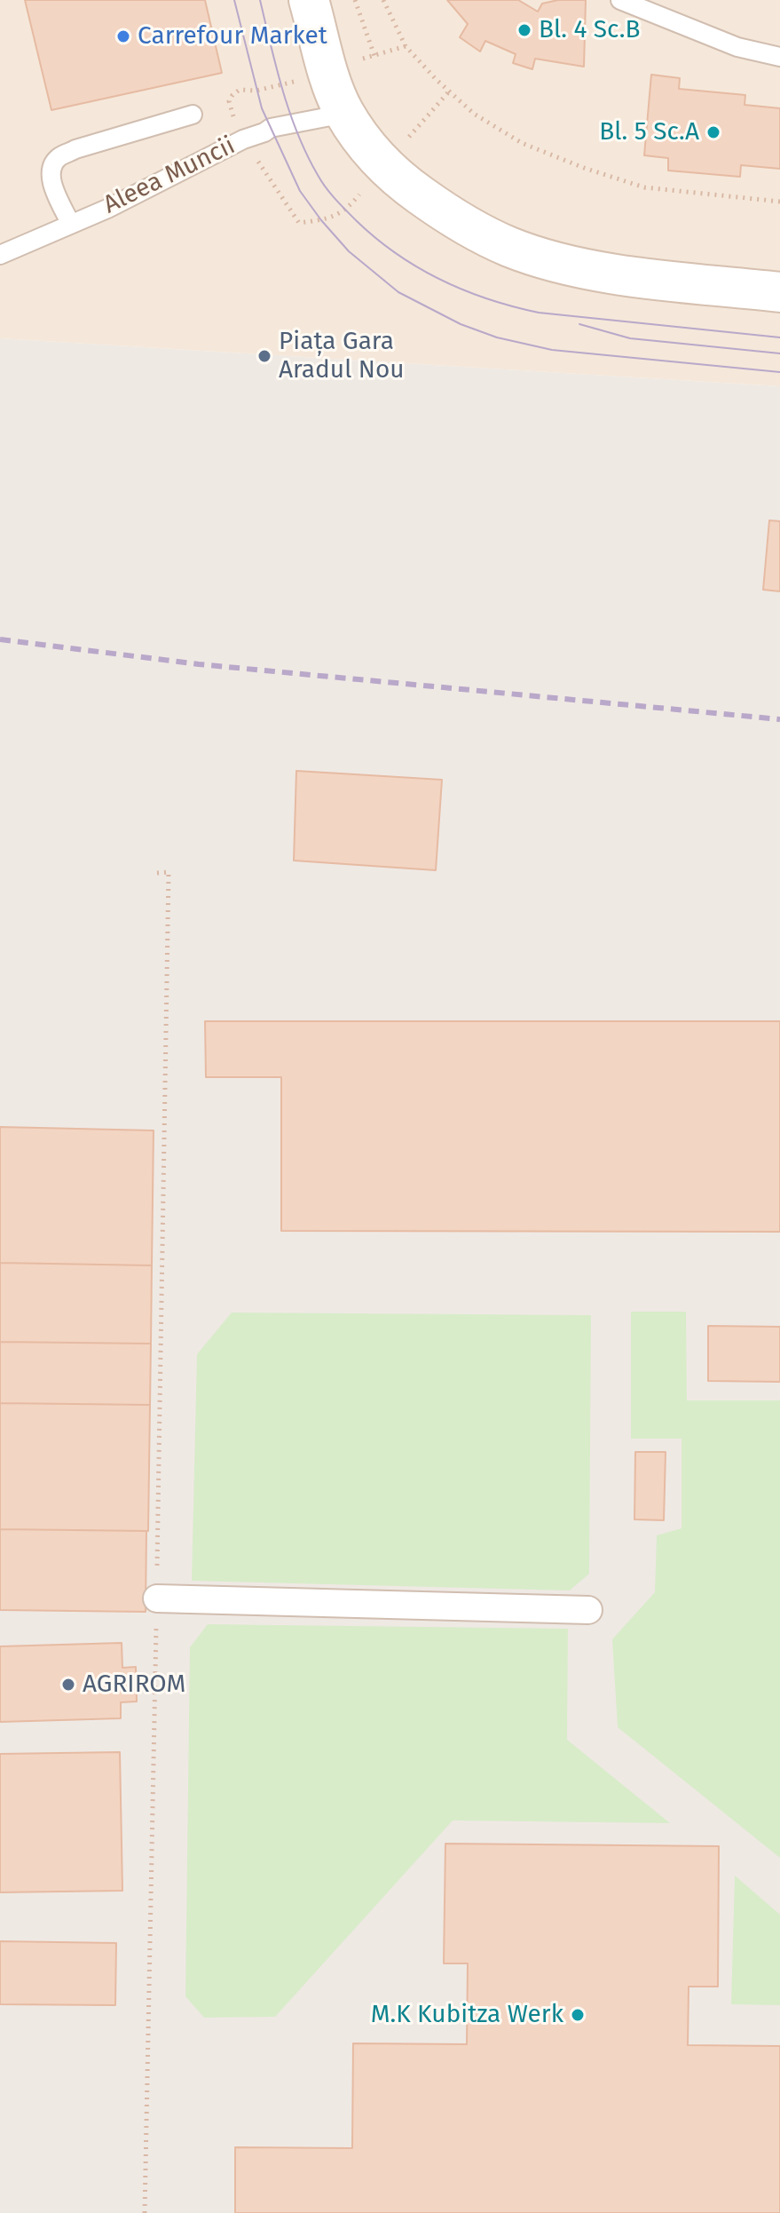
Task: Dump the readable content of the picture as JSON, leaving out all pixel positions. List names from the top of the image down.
{
  "streets": {
    "lane": ["Aleea Muncii"]
  },
  "places": [
    "Bl. 4 Sc.B",
    "Carrefour Market",
    "Bl. 5 Sc.A",
    "Piața Gara Aradul Nou",
    "AGRIROM",
    "M.K Kubitza Werk"
  ]
}
